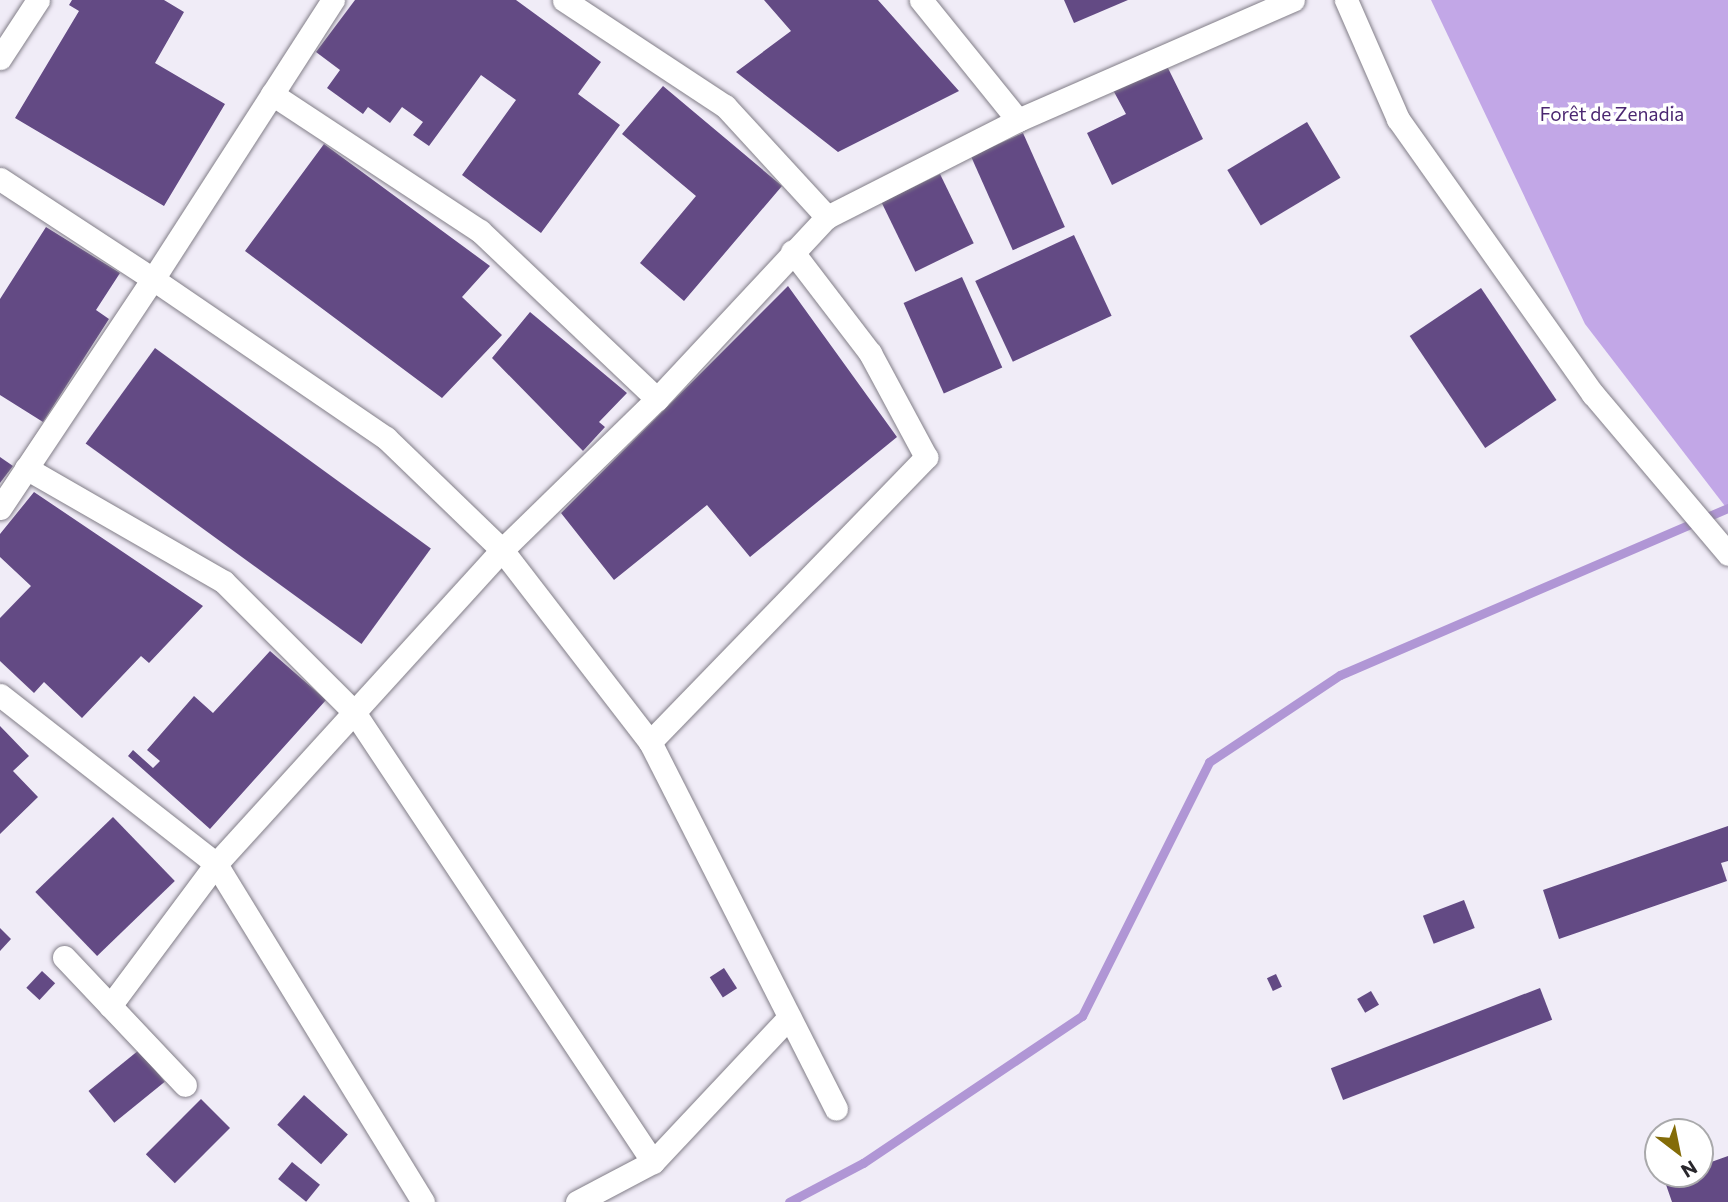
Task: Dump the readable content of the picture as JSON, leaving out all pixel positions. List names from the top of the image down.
{
  "parks": ["Forêt de Zenadia"],
  "north": "bottom right"
}
